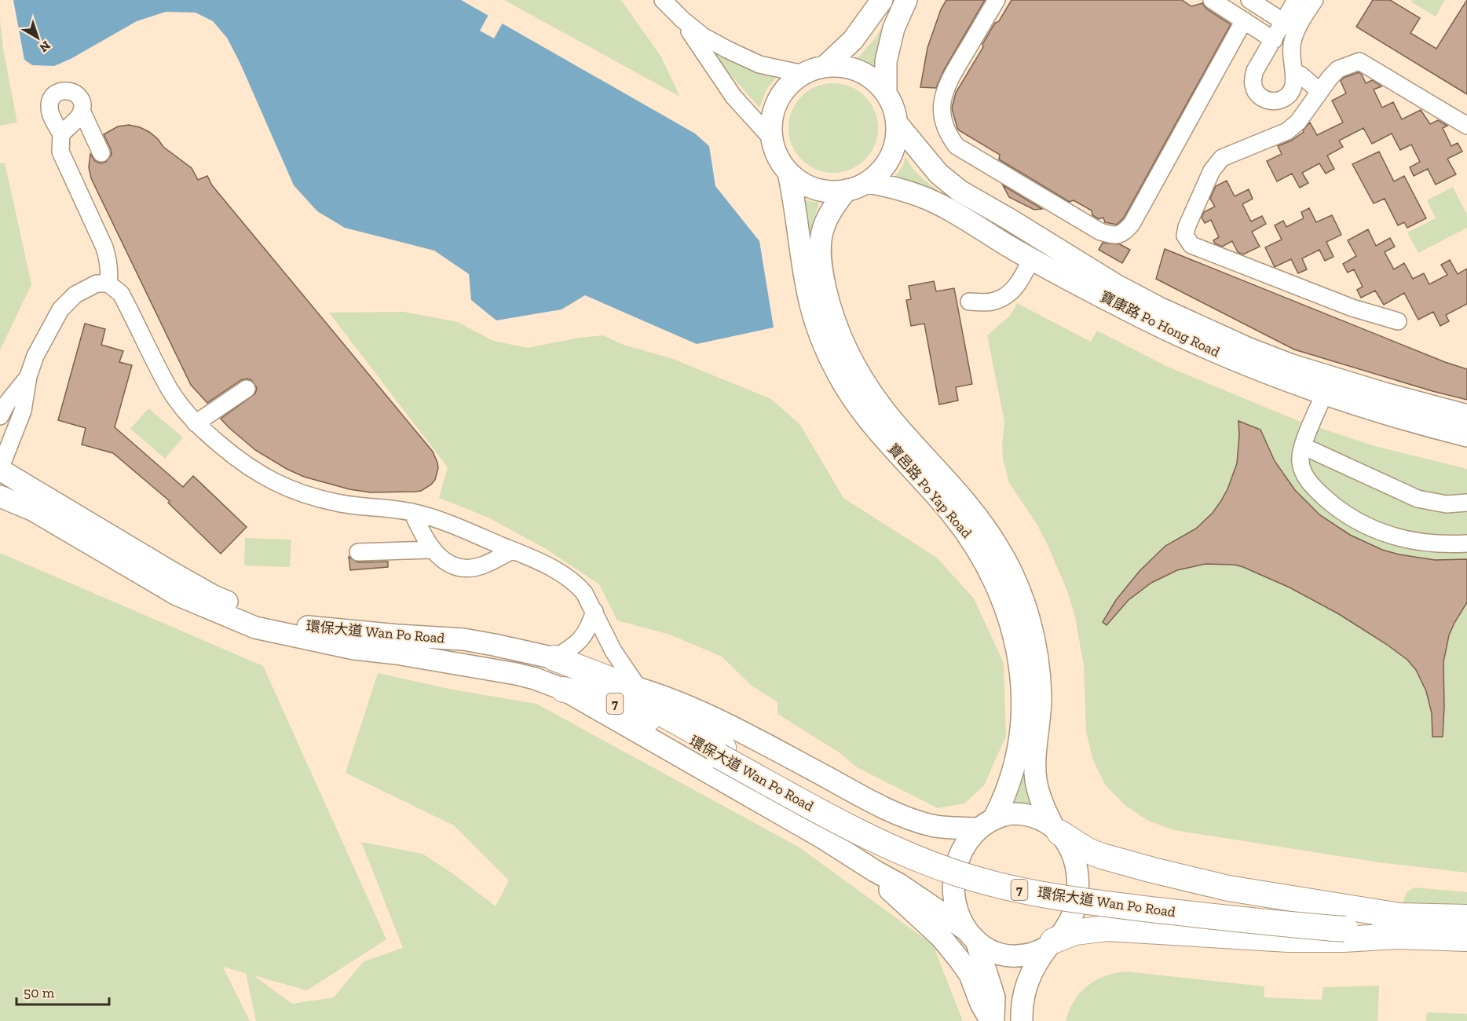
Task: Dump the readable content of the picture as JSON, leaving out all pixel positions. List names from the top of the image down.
{
  "streets": {
    "highway": ["環保大道 Wan Po Road", "7"],
    "main road": ["寶康路 Po Hong Road", "寶邑路 Po Yap Road"]
  },
  "crossings": [
    ["寶康路 Po Hong Road", "寶邑路 Po Yap Road"],
    ["寶邑路 Po Yap Road", "環保大道 Wan Po Road"]
  ],
  "scale_bar": "50 m",
  "north": "bottom right"
}
